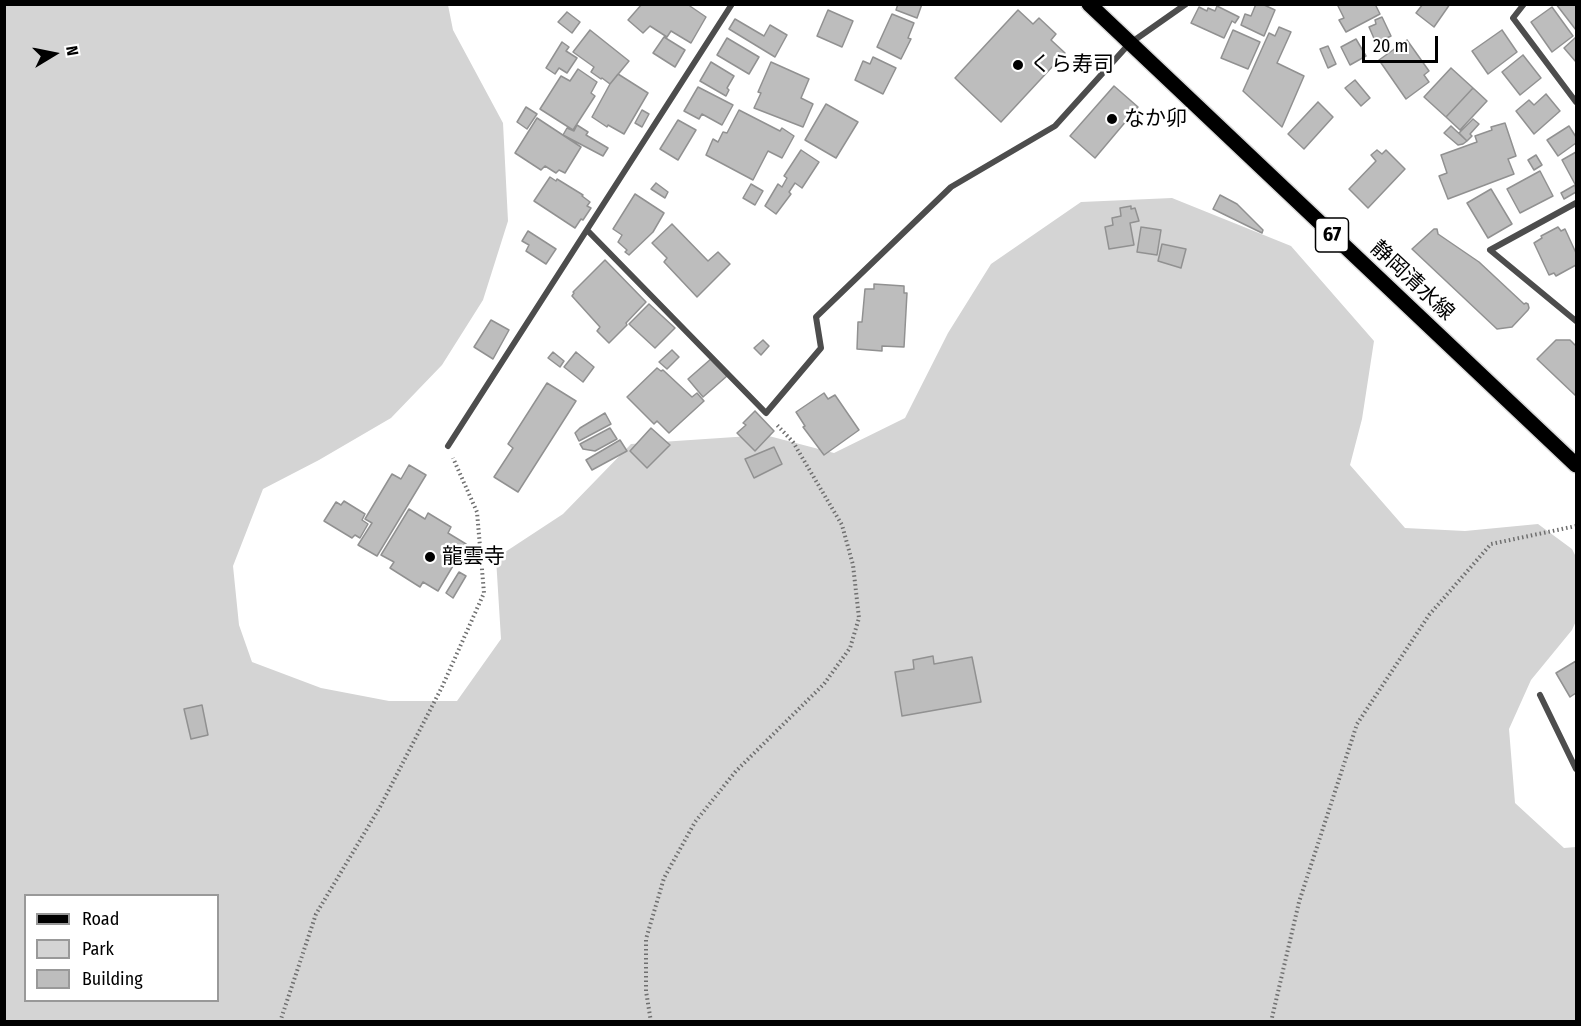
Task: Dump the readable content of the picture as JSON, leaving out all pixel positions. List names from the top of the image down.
{
  "streets": {
    "main road": ["67", "静岡清水線"]
  },
  "places": ["くら寿司", "なか卯", "龍雲寺"],
  "legend": ["Road", "Park", "Building"],
  "scale_bar": "20 m",
  "north": "right"
}
